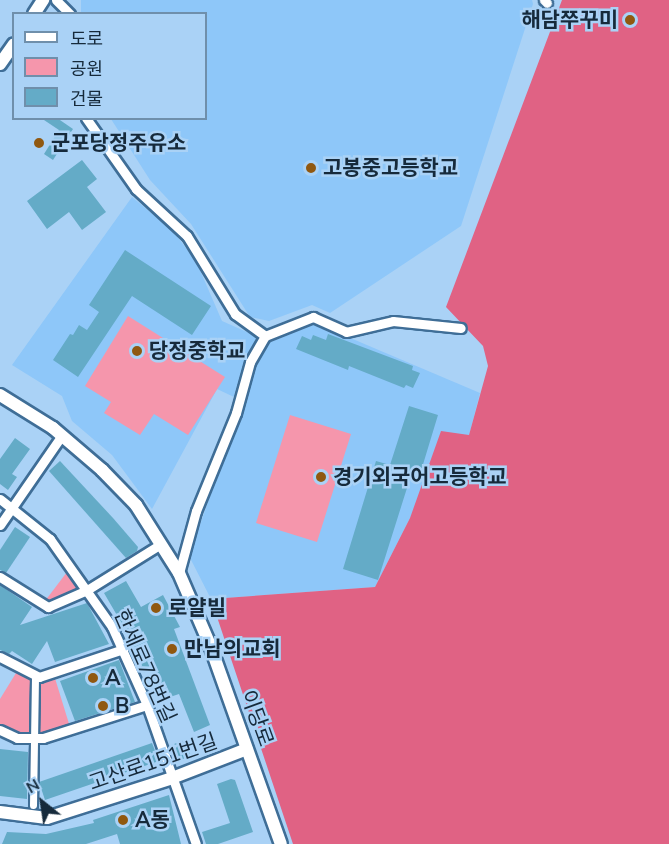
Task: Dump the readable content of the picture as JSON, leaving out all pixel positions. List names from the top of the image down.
{
  "streets": {
    "street": ["한세로78번길", "이당로", "고산로151번길"]
  },
  "crossings": [
    ["한세로78번길", "고산로151번길"],
    ["이당로", "고산로151번길"]
  ],
  "places": [
    "해담쭈꾸미",
    "군포당정주유소",
    "고봉중고등학교",
    "당정중학교",
    "경기외국어고등학교",
    "로얄빌",
    "만남의교회",
    "A",
    "B",
    "A동"
  ],
  "legend": ["도로", "공원", "건물"],
  "north": "top left"
}
